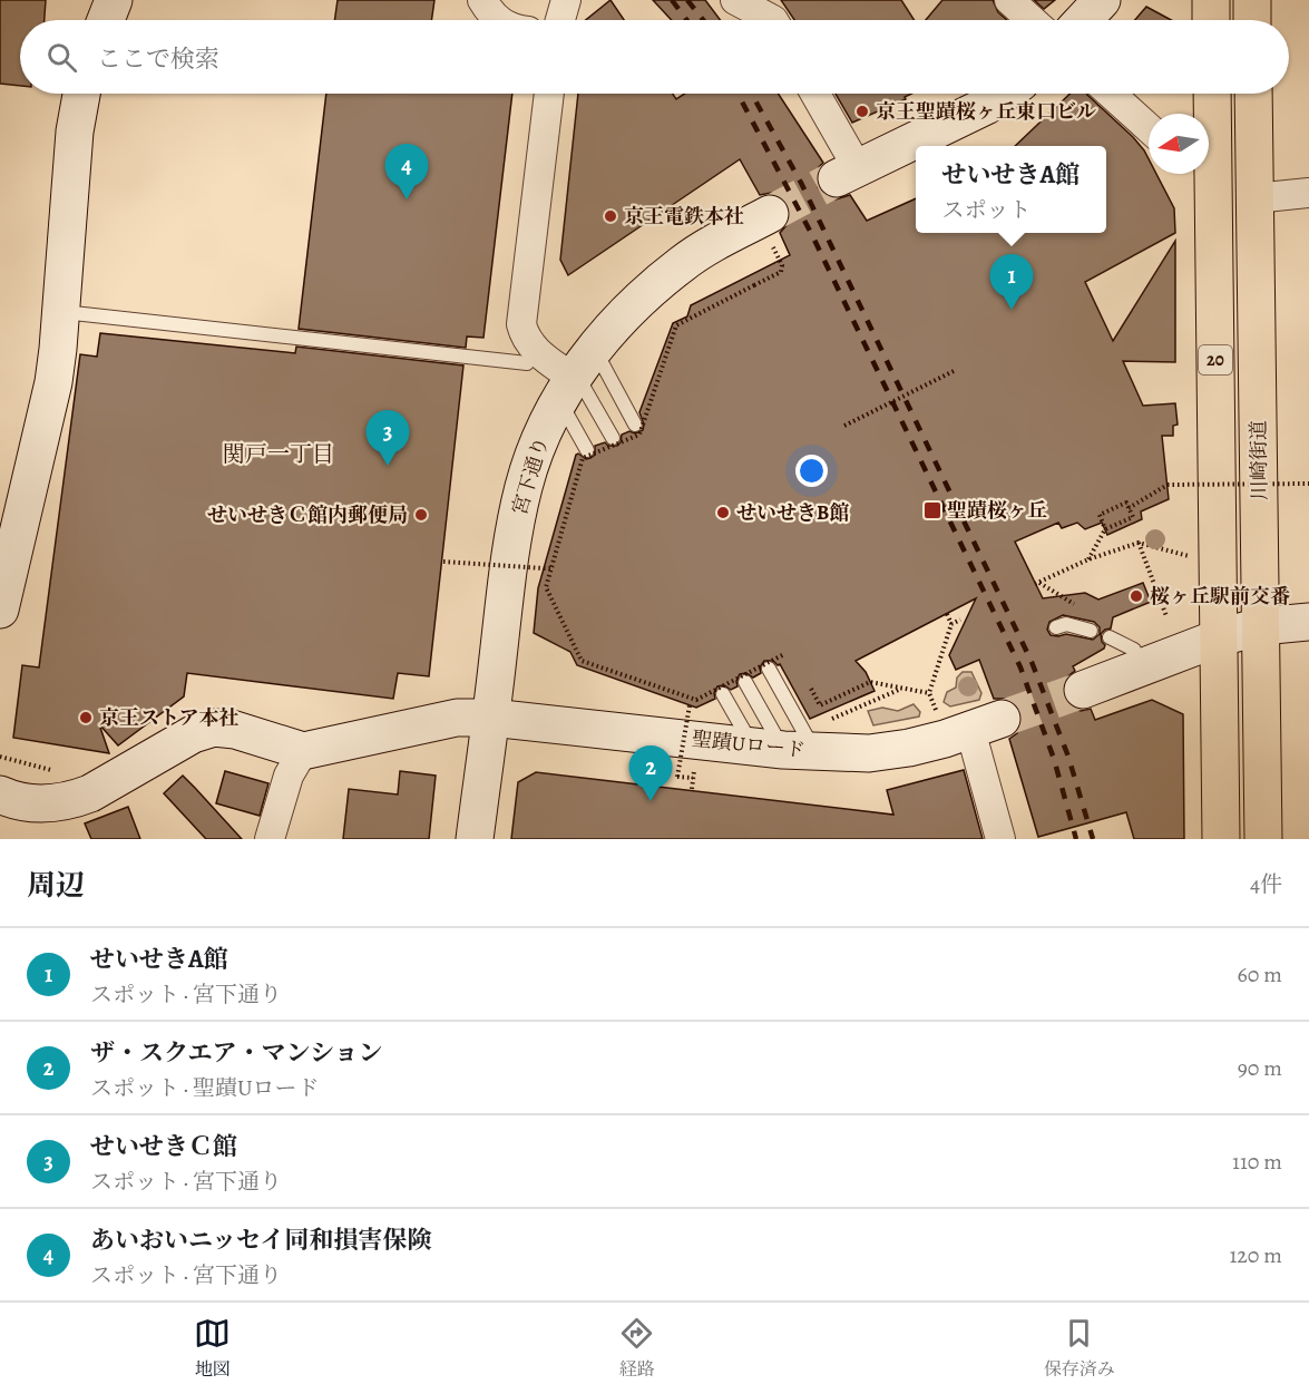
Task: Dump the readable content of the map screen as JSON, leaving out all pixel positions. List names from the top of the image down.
{
  "streets": {
    "main road": ["20", "川崎街道"],
    "street": ["宮下通り", "聖蹟Uロード"]
  },
  "crossings": [
    ["宮下通り", "聖蹟Uロード"]
  ],
  "districts": ["関戸一丁目"],
  "places": {
    "other": [
      "京王聖蹟桜ヶ丘東口ビル",
      "京王電鉄本社",
      "せいせきB館",
      "せいせきＣ館内郵便局",
      "桜ヶ丘駅前交番",
      "京王ストア本社"
    ],
    "transit": ["聖蹟桜ヶ丘"]
  },
  "north": "left",
  "page": {
    "search": "ここで検索",
    "pins": [
      "4",
      "1",
      "3",
      "2"
    ],
    "popup": ["せいせきA館", "スポット"],
    "heading": ["周辺", "4件"],
    "list": [
      {
        "mark": "1",
        "name": "せいせきA館",
        "note": "スポット · 宮下通り",
        "value": "60 m"
      },
      {
        "mark": "2",
        "name": "ザ・スクエア・マンション",
        "note": "スポット · 聖蹟Uロード",
        "value": "90 m"
      },
      {
        "mark": "3",
        "name": "せいせきＣ館",
        "note": "スポット · 宮下通り",
        "value": "110 m"
      },
      {
        "mark": "4",
        "name": "あいおいニッセイ同和損害保険",
        "note": "スポット · 宮下通り",
        "value": "120 m"
      }
    ],
    "nav": ["地図", "経路", "保存済み"]
  }
}
